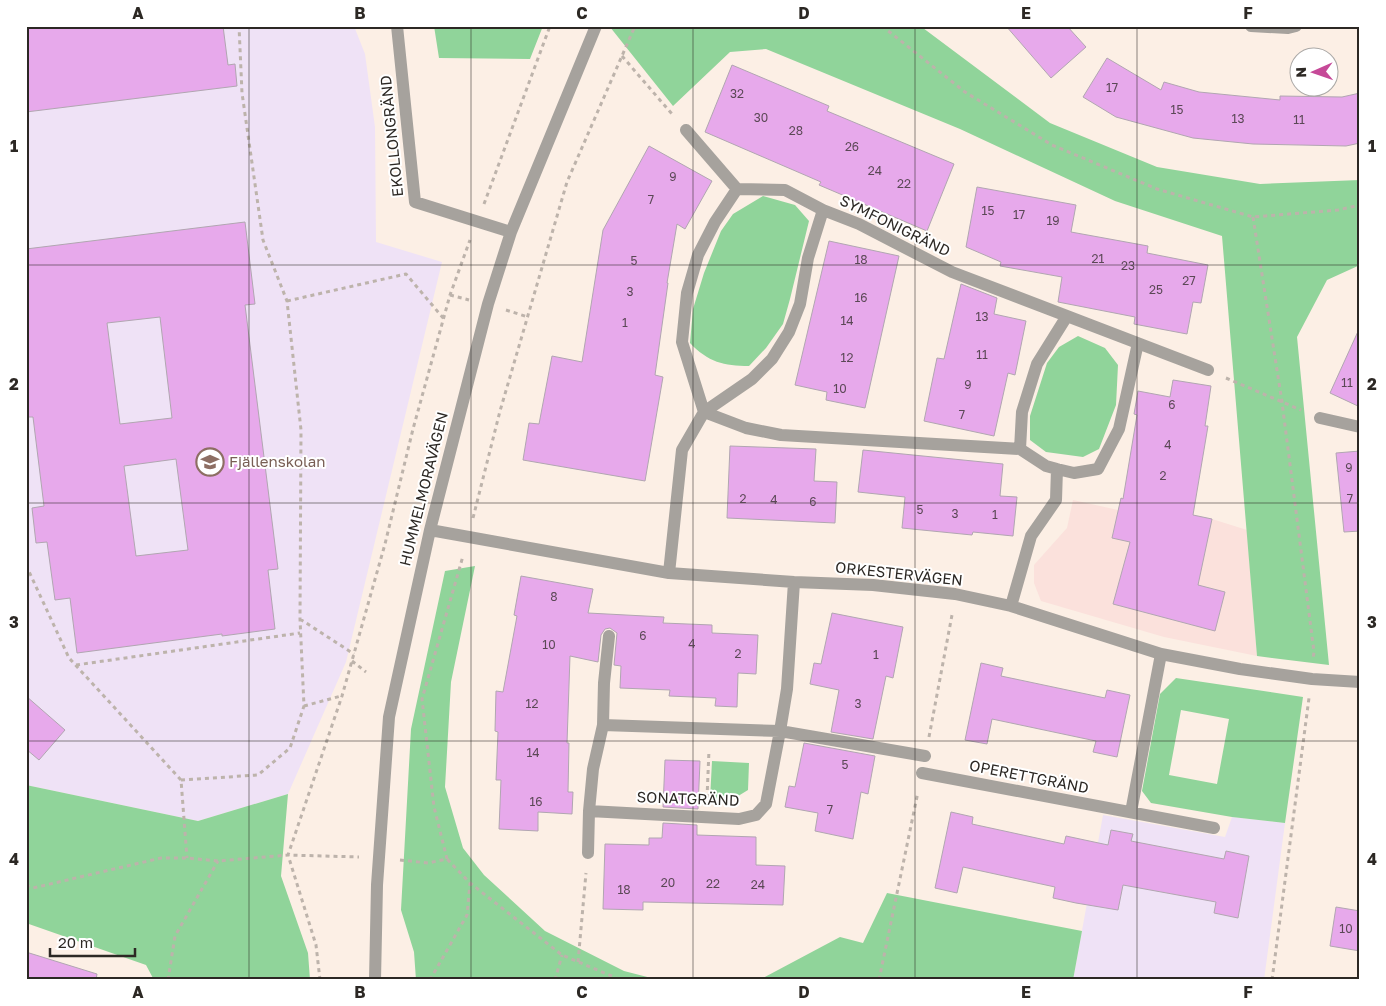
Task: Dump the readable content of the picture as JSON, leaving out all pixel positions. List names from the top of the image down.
{
  "streets": {
    "street": [
      "EKOLLONGRÄND",
      "SYMFONIGRÄND",
      "HUMMELMORAVÄGEN",
      "ORKESTERVÄGEN",
      "OPERETTGRÄND",
      "SONATGRÄND"
    ]
  },
  "crossings": [
    ["EKOLLONGRÄND", "HUMMELMORAVÄGEN"],
    ["SYMFONIGRÄND", "ORKESTERVÄGEN"],
    ["HUMMELMORAVÄGEN", "ORKESTERVÄGEN"],
    ["ORKESTERVÄGEN", "SONATGRÄND"]
  ],
  "places": {
    "school or university": ["Fjällenskolan"]
  },
  "house_numbers": [
    "17",
    "32",
    "15",
    "30",
    "13",
    "11",
    "28",
    "26",
    "24",
    "9",
    "22",
    "7",
    "15",
    "17",
    "19",
    "21",
    "18",
    "5",
    "23",
    "27",
    "25",
    "3",
    "16",
    "13",
    "14",
    "1",
    "11",
    "12",
    "11",
    "9",
    "10",
    "6",
    "7",
    "4",
    "9",
    "2",
    "2",
    "7",
    "4",
    "6",
    "5",
    "3",
    "1",
    "8",
    "6",
    "4",
    "10",
    "2",
    "1",
    "12",
    "3",
    "14",
    "5",
    "16",
    "7",
    "20",
    "22",
    "24",
    "18",
    "10"
  ],
  "scale_bar": "20 m",
  "north": "left",
  "grid": {
    "columns": [
      "A",
      "B",
      "C",
      "D",
      "E",
      "F"
    ],
    "rows": [
      "1",
      "2",
      "3",
      "4"
    ]
  }
}
